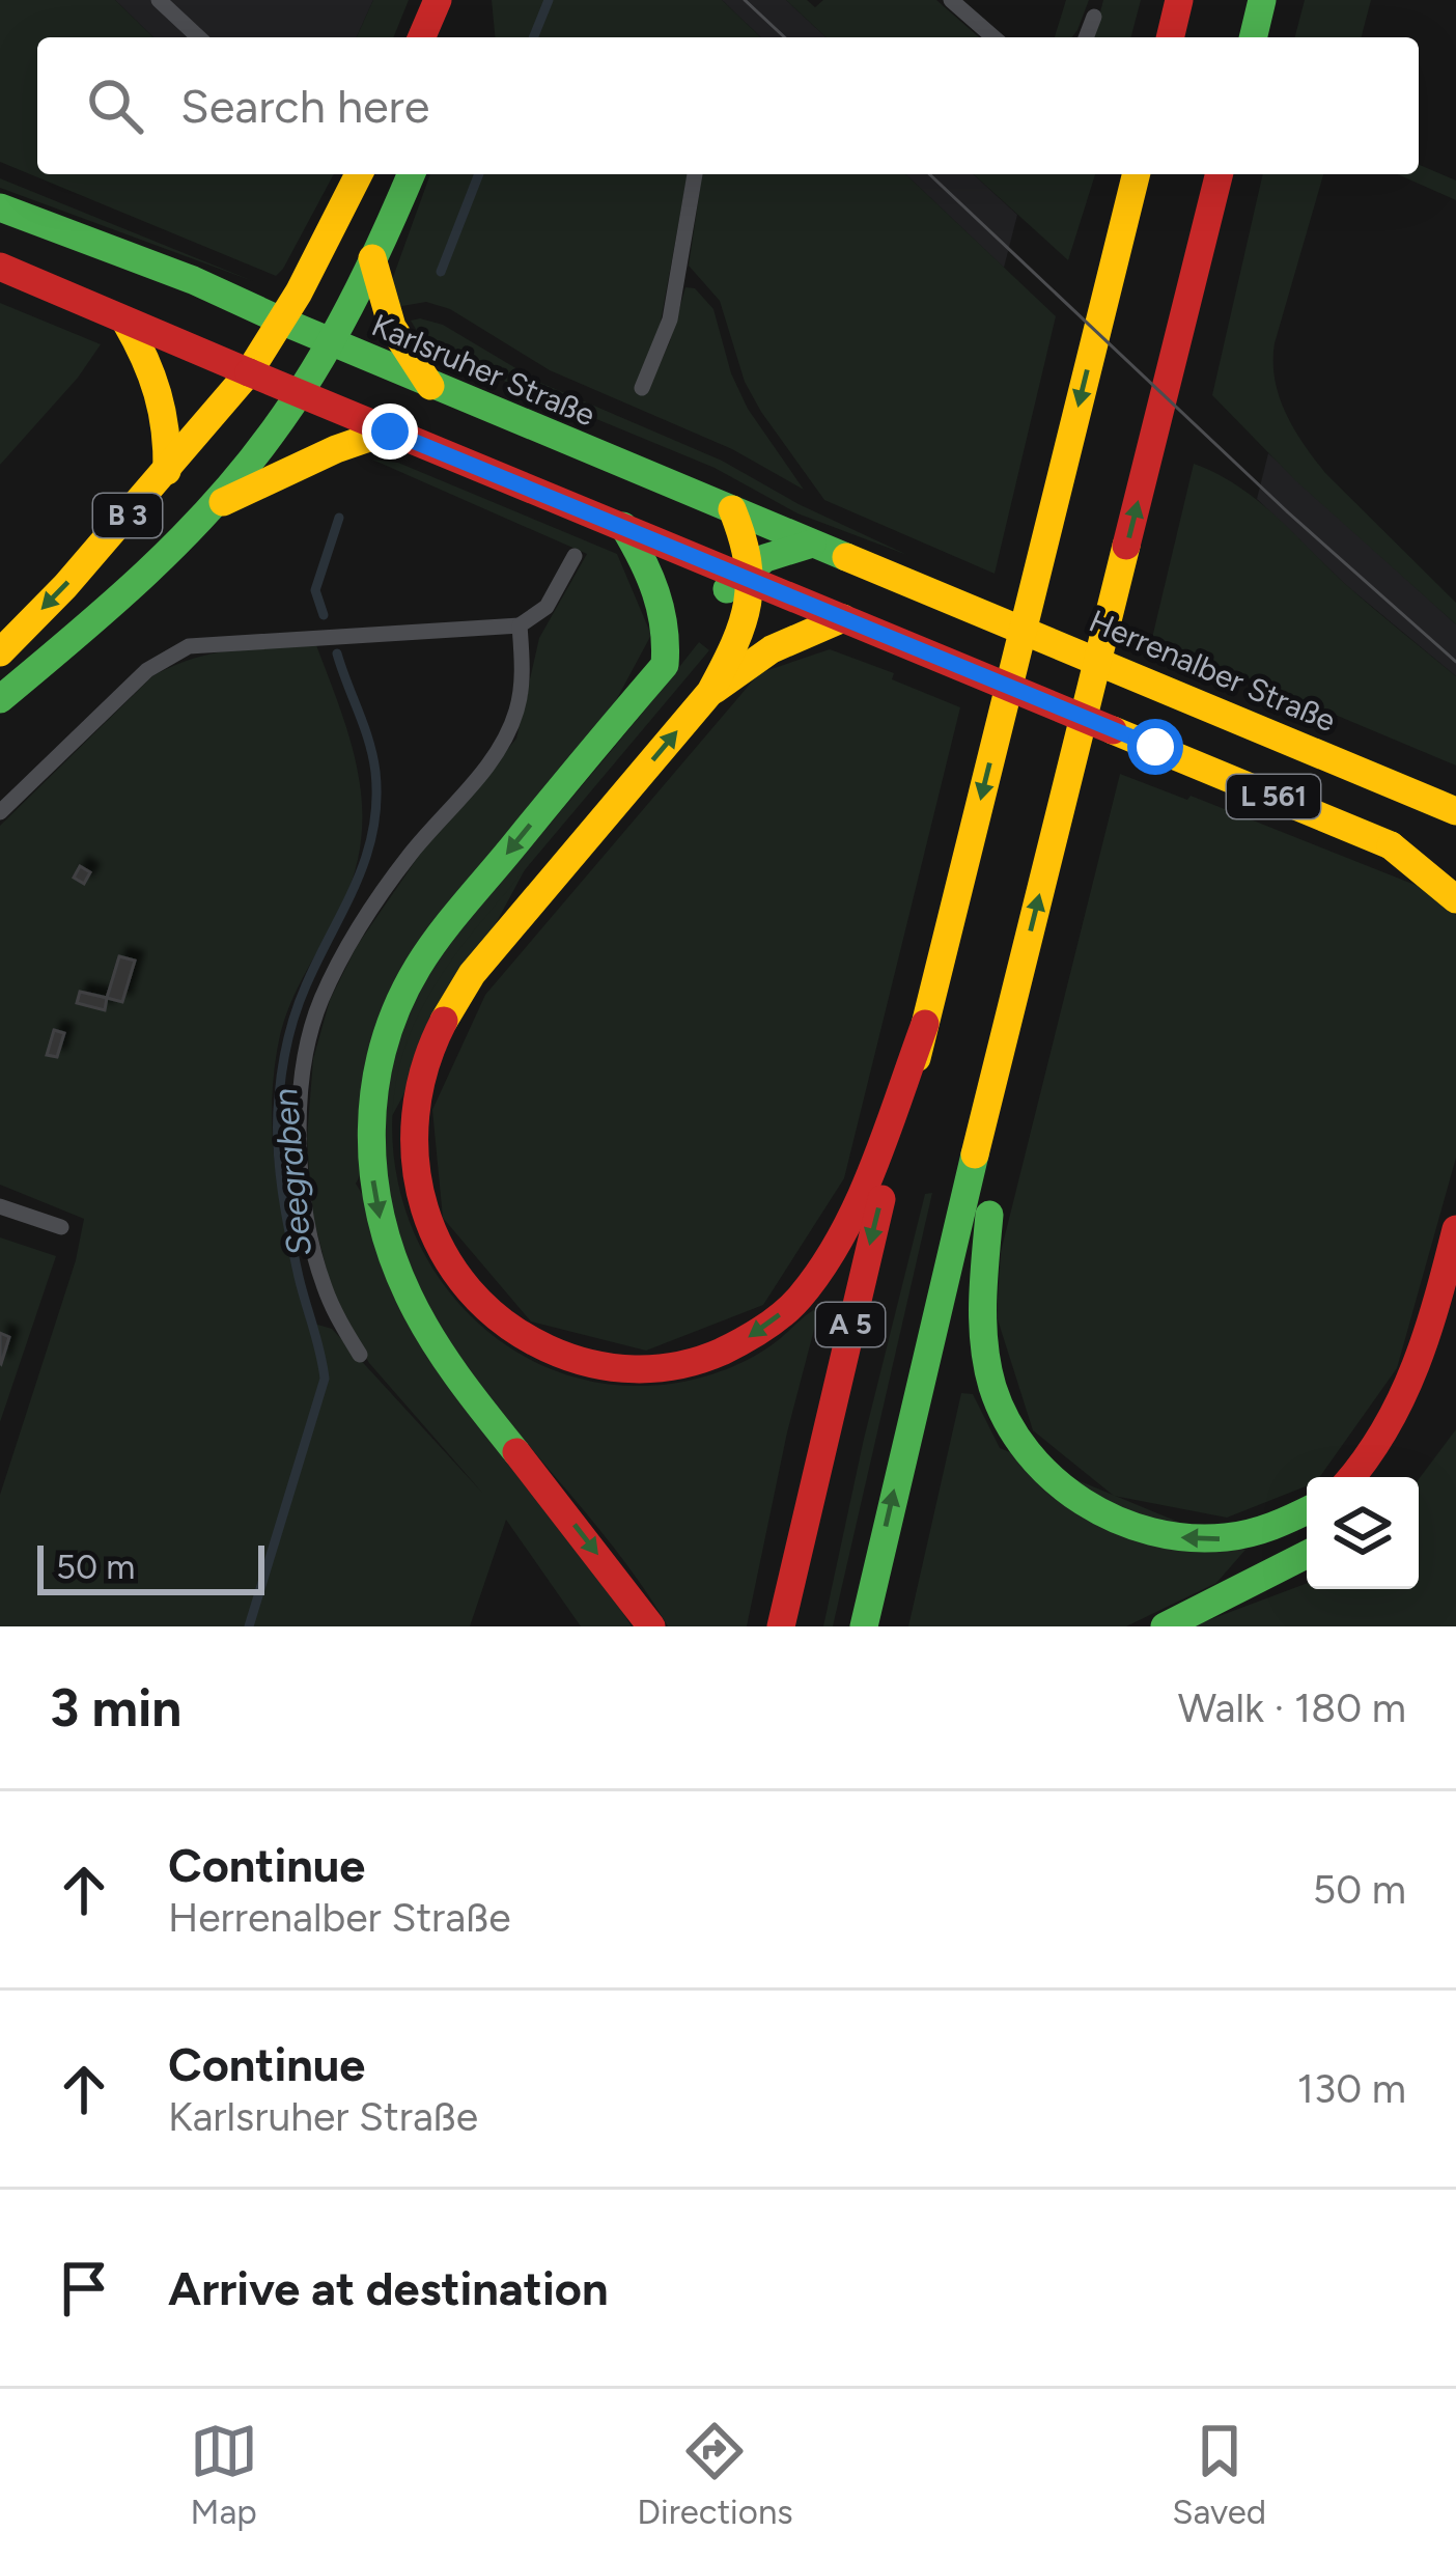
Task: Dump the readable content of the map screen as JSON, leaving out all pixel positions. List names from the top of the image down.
{
  "streets": {
    "main road": [
      "Karlsruher Straße",
      "B 3",
      "Herrenalber Straße",
      "L 561",
      "A 5"
    ]
  },
  "crossings": [
    ["Karlsruher Straße", "B 3"],
    ["Karlsruher Straße", "Herrenalber Straße"],
    ["B 3", "L 561"]
  ],
  "water": ["Seegraben"],
  "scale_bar": "50 m",
  "page": {
    "search": "Search here",
    "scale": "50 m",
    "heading": ["3 min", "Walk · 180 m"],
    "list": [
      ["Continue", "Herrenalber Straße", "50 m"],
      ["Continue", "Karlsruher Straße", "130 m"],
      "Arrive at destination"
    ],
    "nav": ["Map", "Directions", "Saved"]
  }
}
